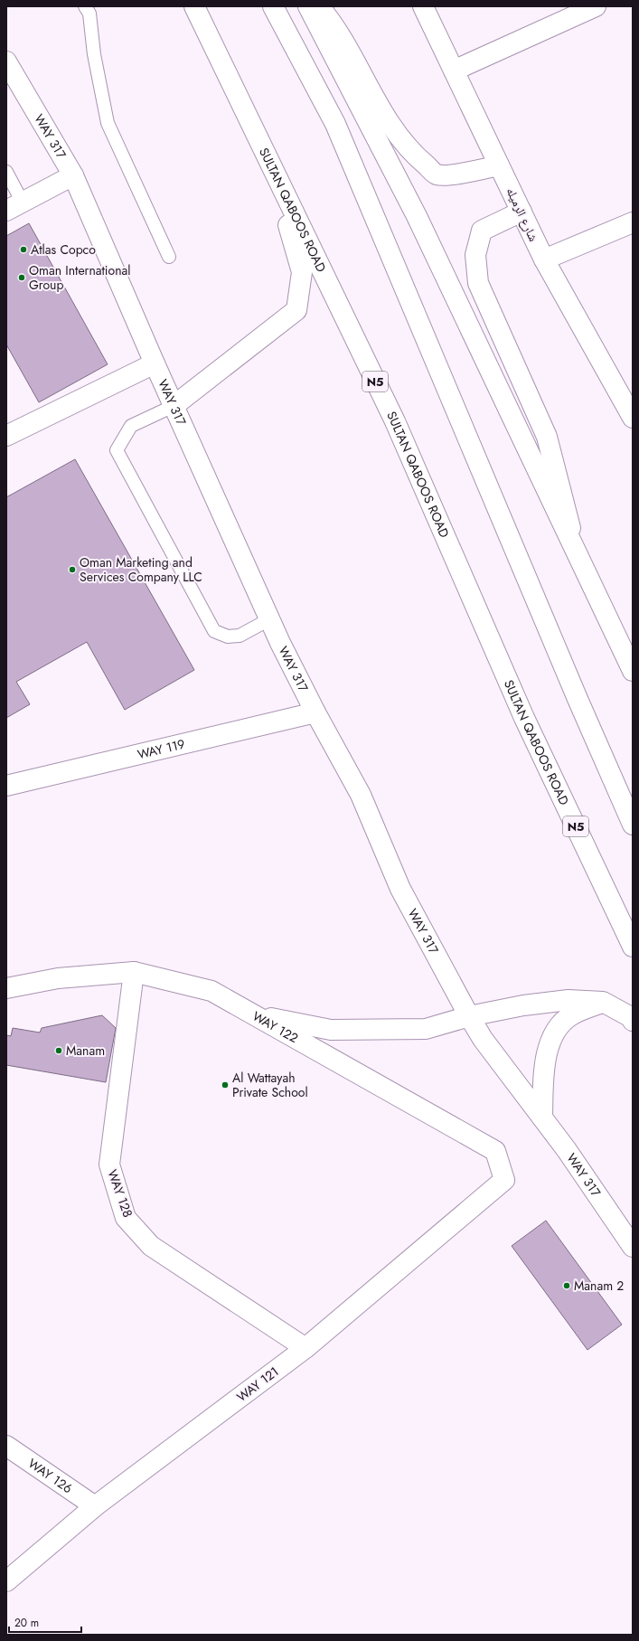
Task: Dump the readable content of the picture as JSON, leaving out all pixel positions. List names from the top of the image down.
{
  "streets": {
    "main road": [
      "WAY 317",
      "SULTAN QABOOS ROAD",
      "شارع الرميله",
      "N5",
      "WAY 119",
      "WAY 122",
      "WAY 128",
      "WAY 121",
      "WAY 126"
    ]
  },
  "crossings": [
    ["WAY 317", "WAY 119"],
    ["WAY 122", "WAY 128"],
    ["WAY 122", "WAY 121"],
    ["WAY 128", "WAY 121"],
    ["WAY 121", "WAY 126"]
  ],
  "places": [
    "Atlas Copco",
    "Oman International Group",
    "Oman Marketing and Services Company LLC",
    "Manam",
    "Al Wattayah Private School",
    "Manam 2"
  ],
  "scale_bar": "20 m"
}
